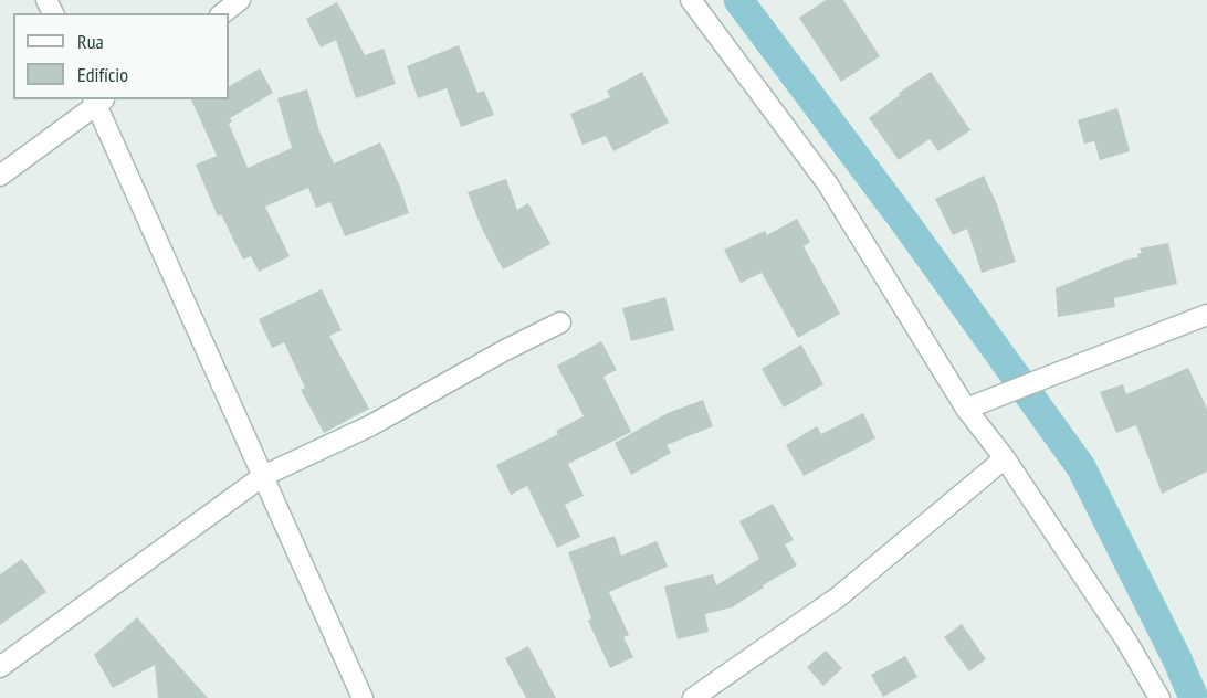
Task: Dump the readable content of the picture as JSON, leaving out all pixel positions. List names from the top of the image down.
{
  "legend": ["Rua", "Edifício"]
}
